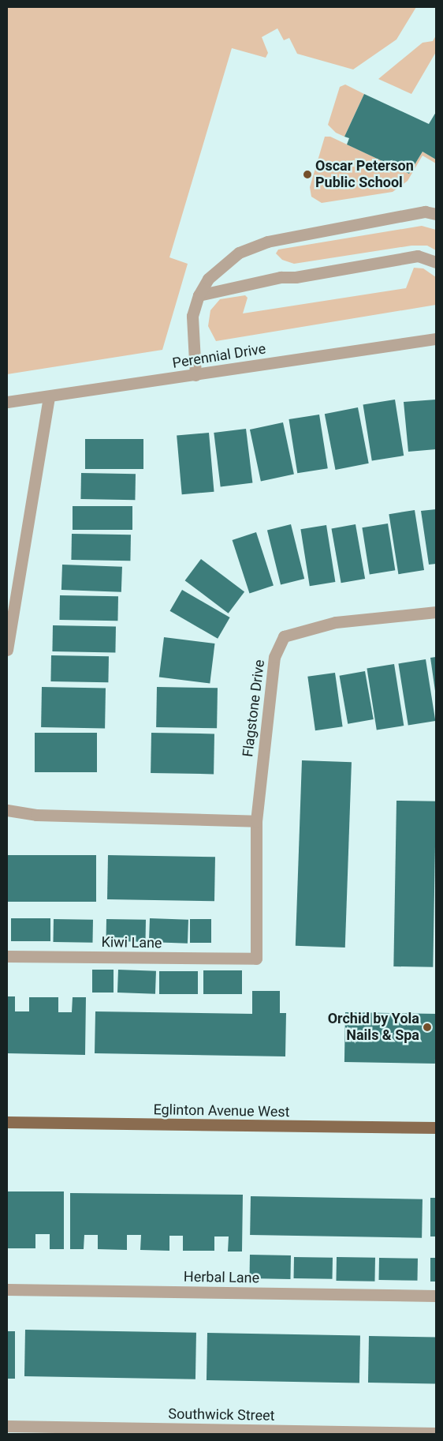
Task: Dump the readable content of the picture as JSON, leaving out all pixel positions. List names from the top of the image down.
{
  "streets": {
    "main road": ["Eglinton Avenue West"],
    "street": [
      "Perennial Drive",
      "Flagstone Drive",
      "Kiwi Lane",
      "Herbal Lane",
      "Southwick Street"
    ]
  },
  "crossings": [
    ["Flagstone Drive", "Kiwi Lane"]
  ],
  "places": ["Oscar Peterson Public School", "Orchid by Yola Nails & Spa"]
}
